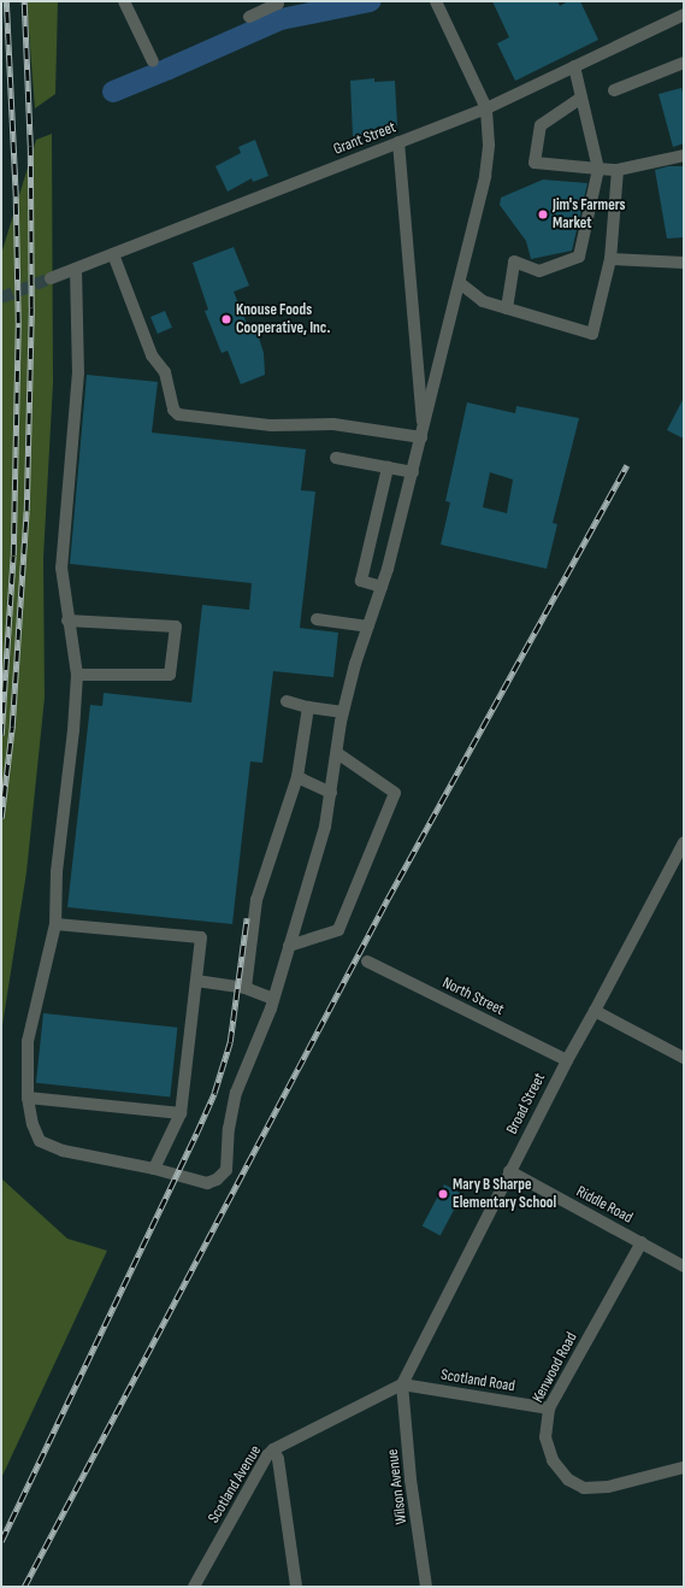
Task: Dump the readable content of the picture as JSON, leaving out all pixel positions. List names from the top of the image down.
{
  "streets": {
    "street": [
      "Grant Street",
      "North Street",
      "Broad Street",
      "Riddle Road",
      "Kenwood Road",
      "Scotland Road",
      "Scotland Avenue",
      "Wilson Avenue"
    ]
  },
  "crossings": [
    ["North Street", "Broad Street"],
    ["Broad Street", "Riddle Road"],
    ["Broad Street", "Scotland Road"],
    ["Broad Street", "Scotland Avenue"],
    ["Broad Street", "Wilson Avenue"],
    ["Riddle Road", "Kenwood Road"],
    ["Kenwood Road", "Scotland Road"],
    ["Scotland Road", "Scotland Avenue"],
    ["Scotland Road", "Wilson Avenue"],
    ["Scotland Avenue", "Wilson Avenue"]
  ],
  "places": ["Jim's Farmers Market", "Knouse Foods Cooperative, Inc.", "Mary B Sharpe Elementary School"]
}
